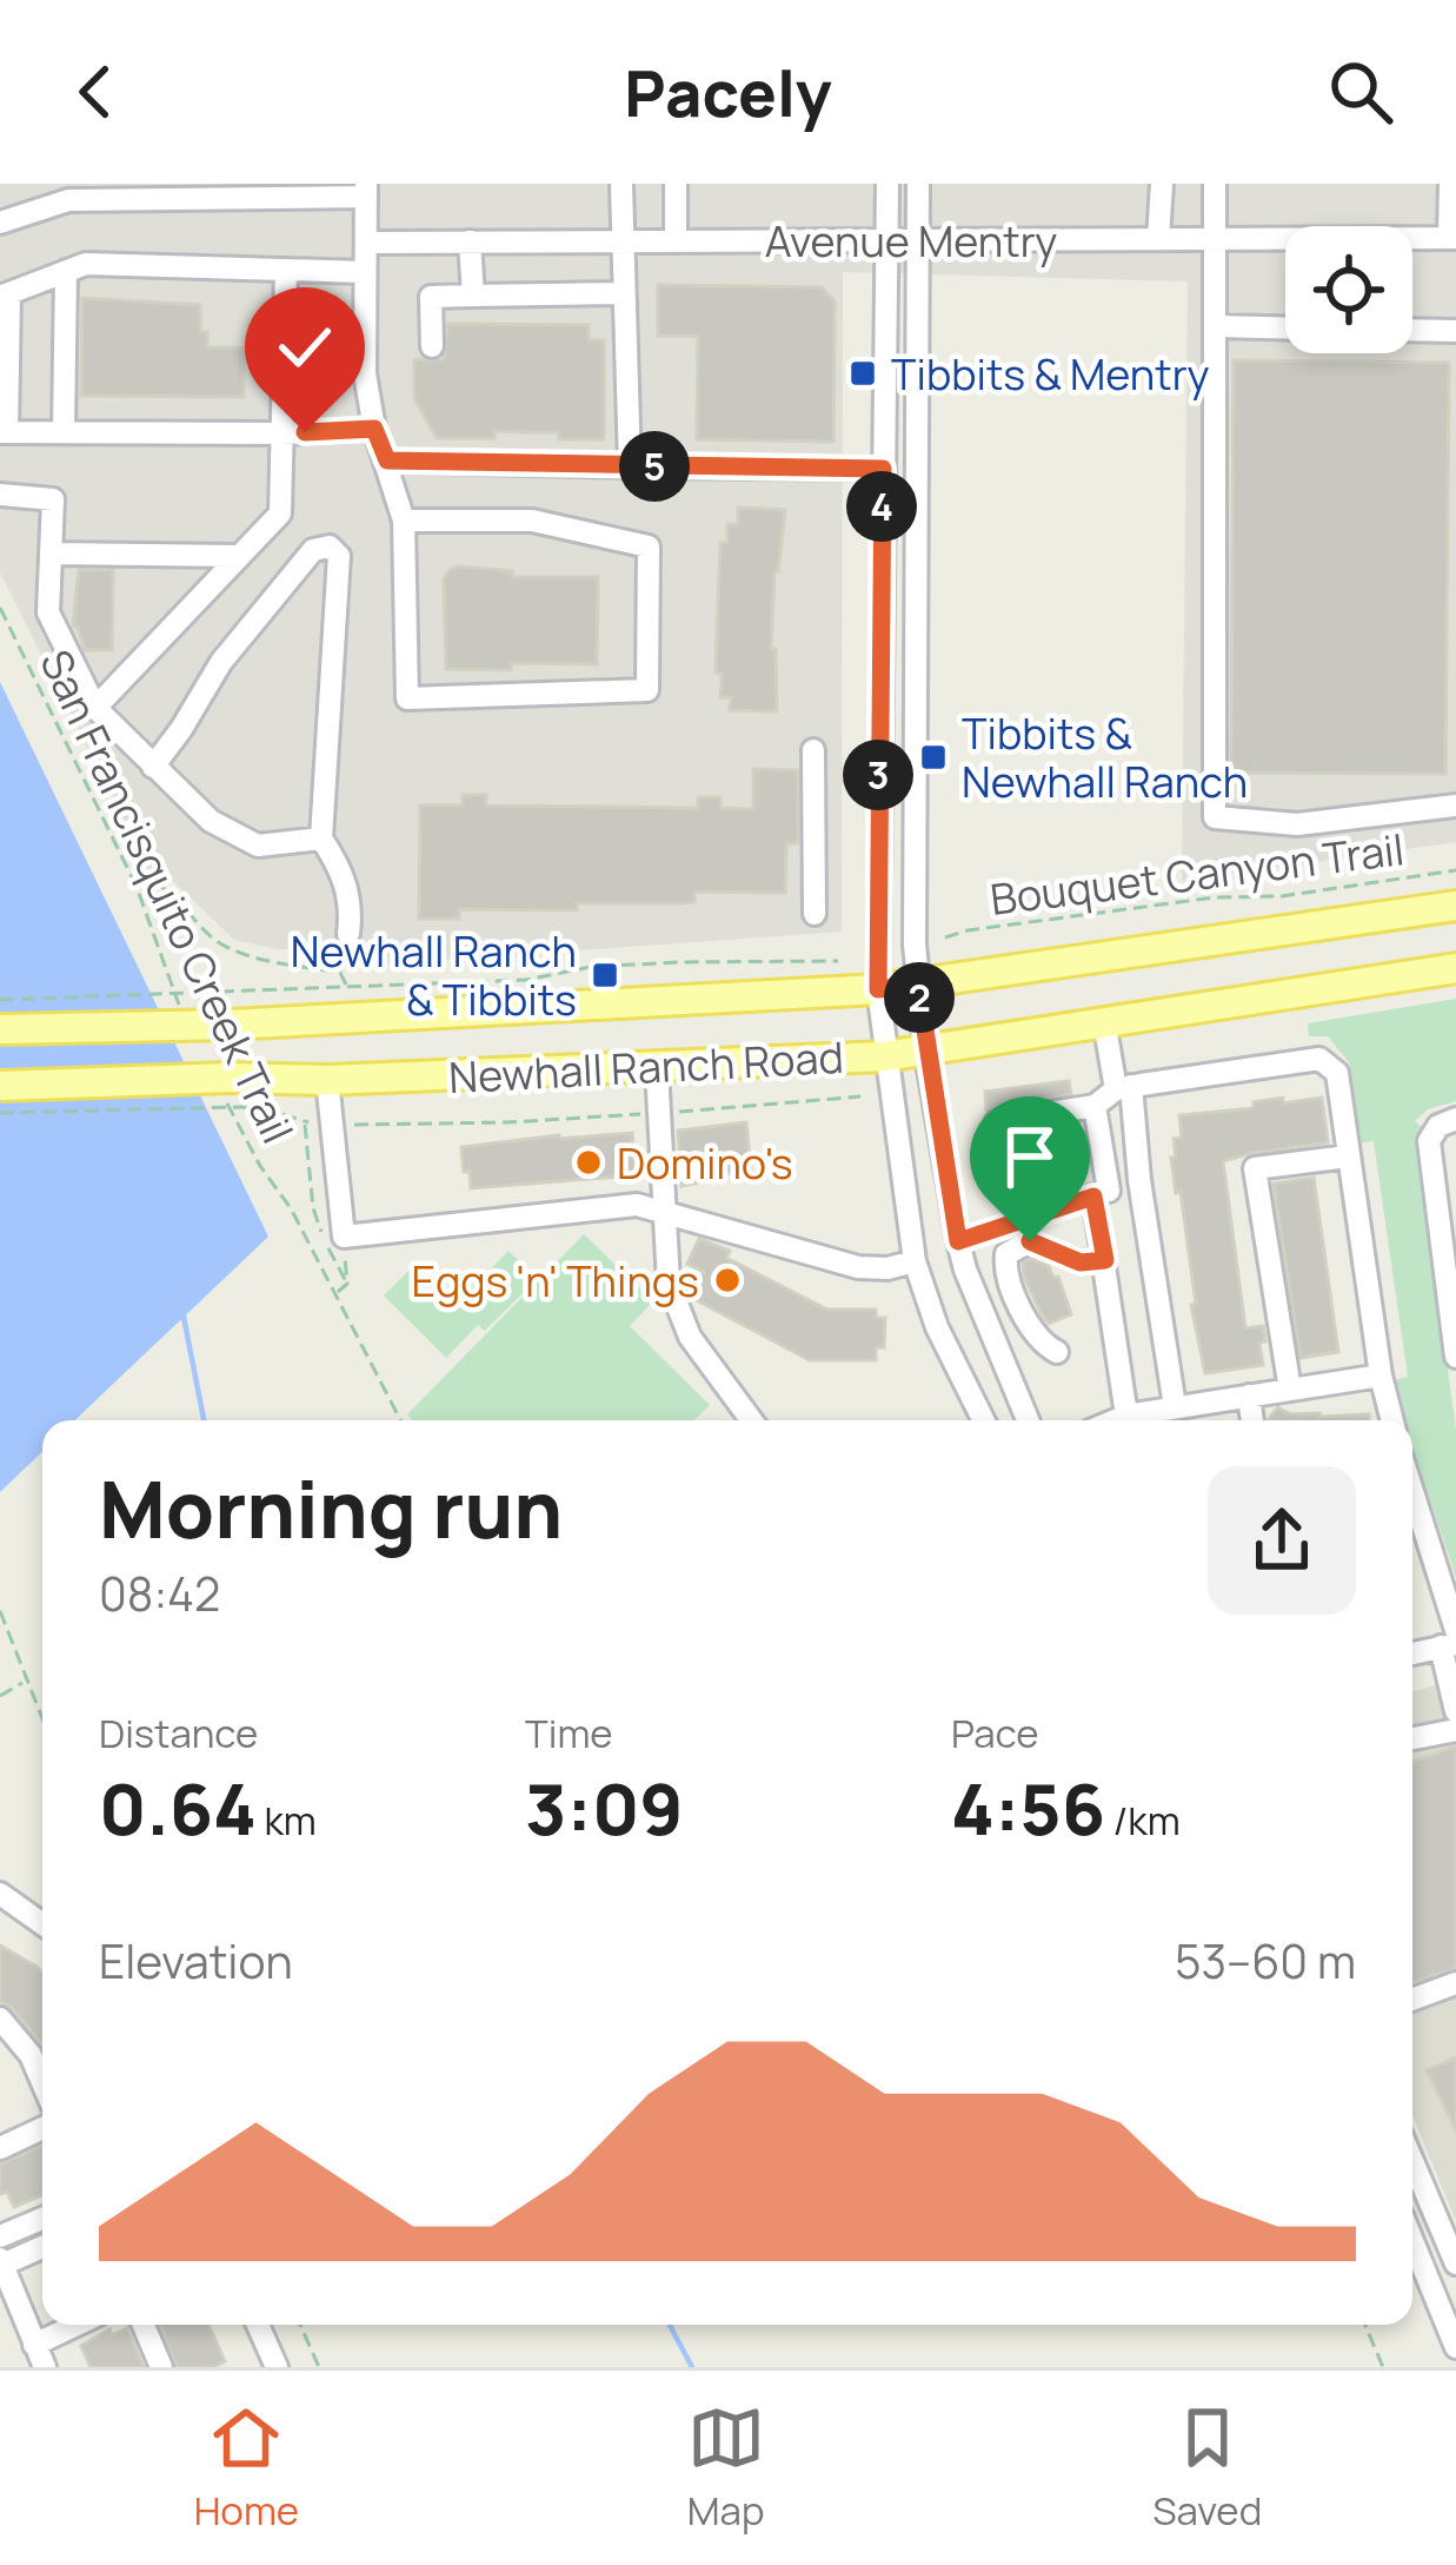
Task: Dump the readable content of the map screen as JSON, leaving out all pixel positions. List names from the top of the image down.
{
  "streets": {
    "main road": ["Newhall Ranch Road"],
    "street": ["Avenue Mentry"],
    "path": ["Bouquet Canyon Trail", "San Francisquito Creek Trail"]
  },
  "crossings": [
    ["San Francisquito Creek Trail", "Newhall Ranch Road"]
  ],
  "places": {
    "transit": ["Tibbits & Mentry", "Tibbits & Newhall Ranch", "Newhall Ranch & Tibbits"],
    "other": ["Domino's", "Eggs 'n' Things"]
  },
  "page": {
    "header": "Pacely",
    "pins": [
      "5",
      "4",
      "3",
      "2"
    ],
    "heading": ["Morning run", "08:42"],
    "stats": [
      ["Distance", "0.64 km"],
      ["Time", "3:09"],
      ["Pace", "4:56 /km"]
    ],
    "chart": ["Elevation", "53–60 m"],
    "tabs": ["Home", "Map", "Saved"]
  }
}
